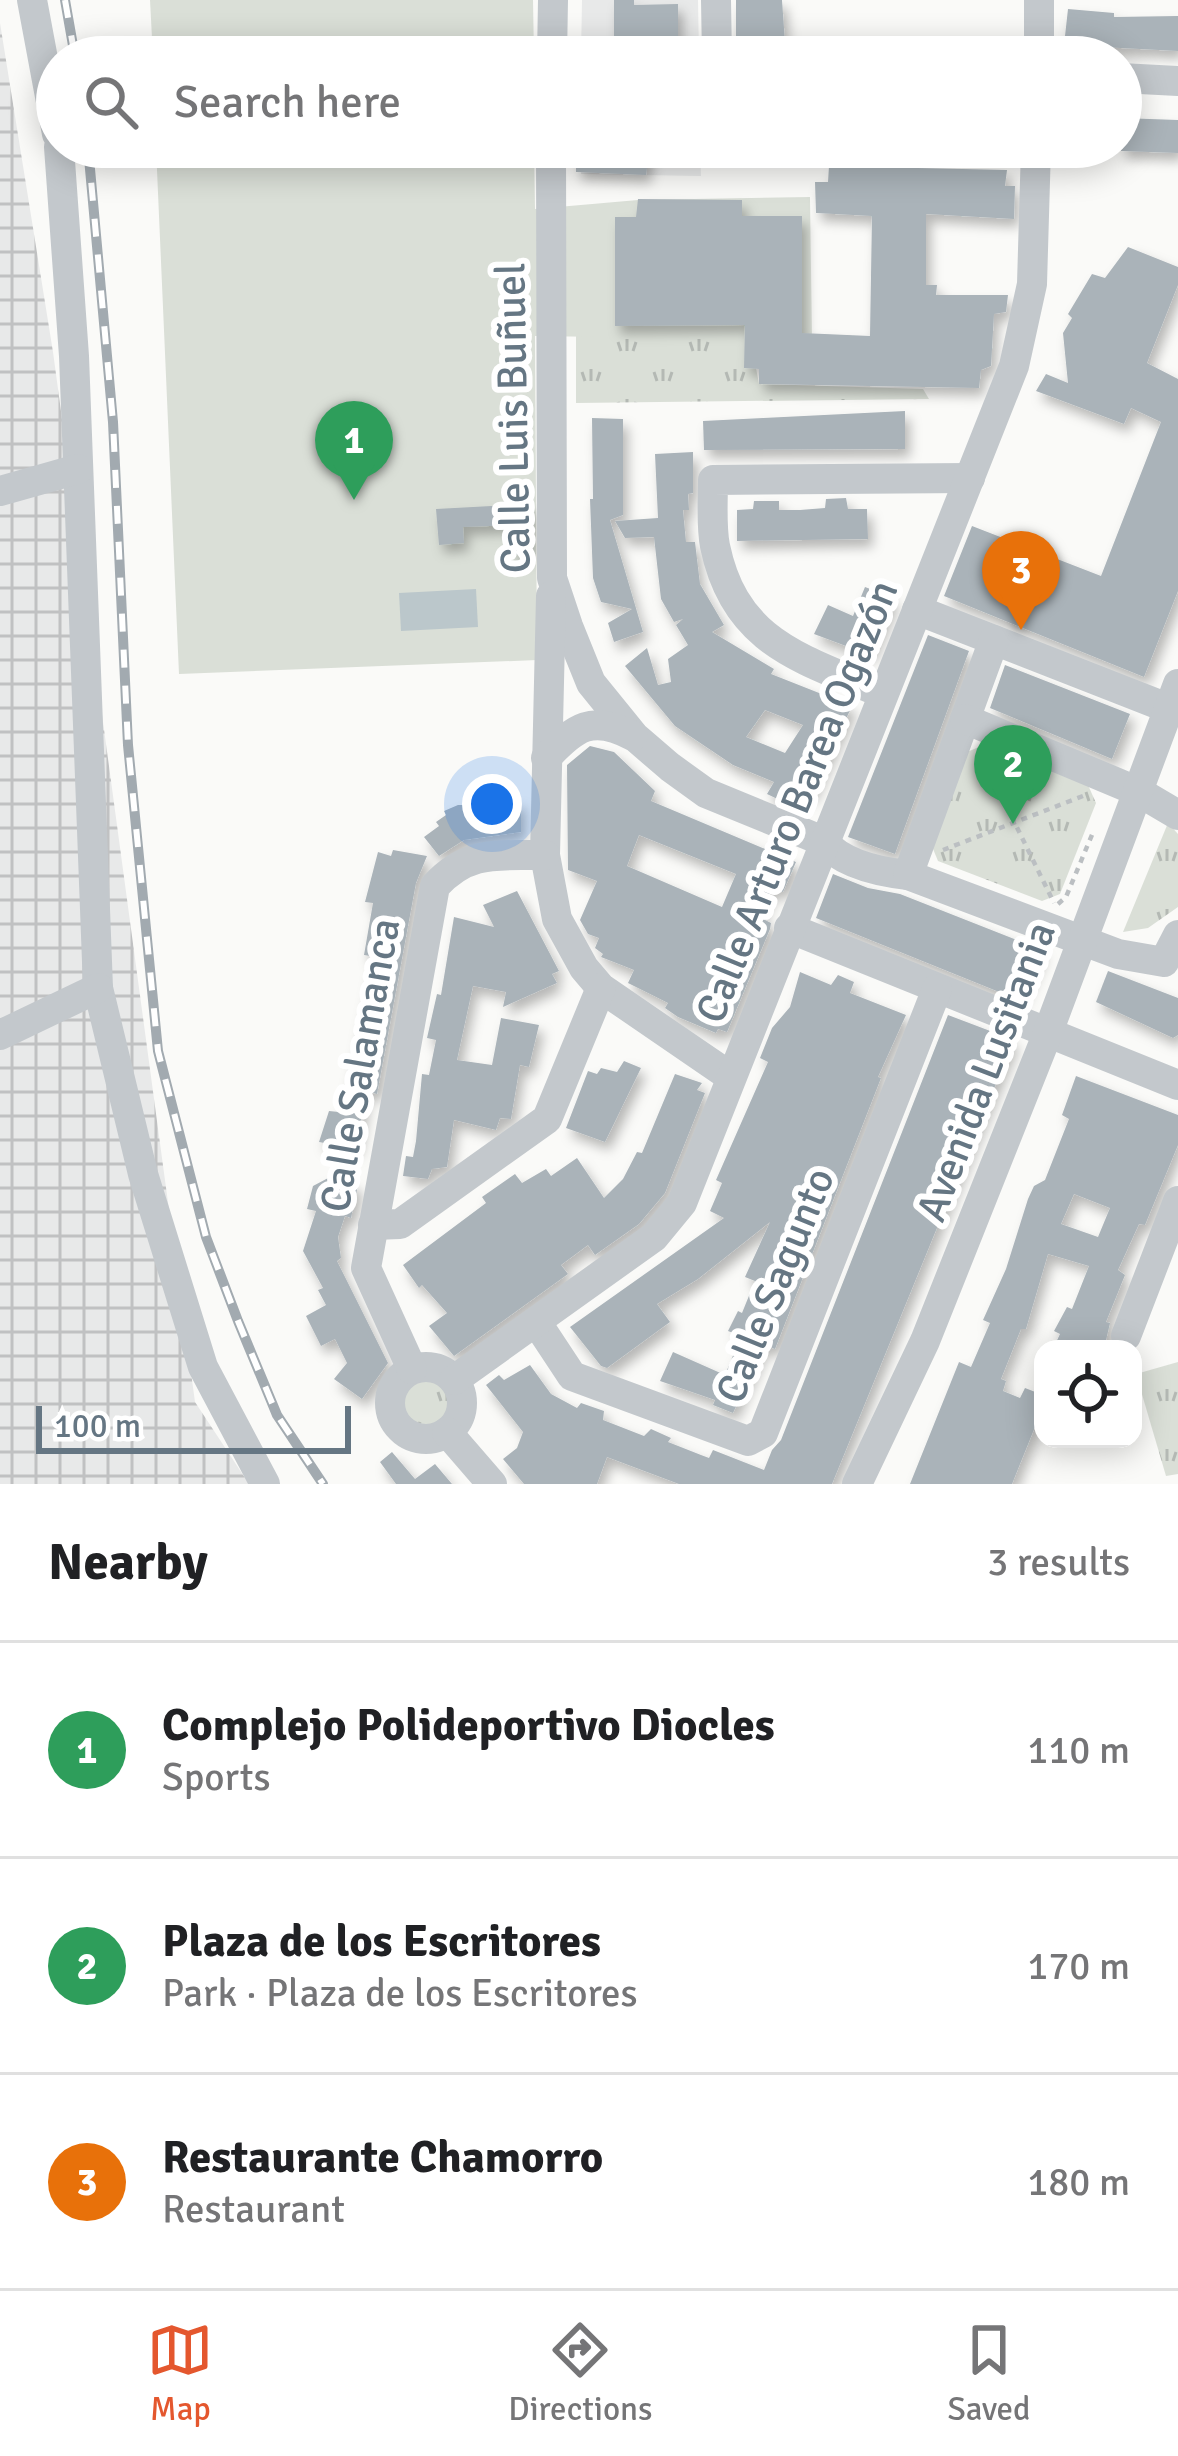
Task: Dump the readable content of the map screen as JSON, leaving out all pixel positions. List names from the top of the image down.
{
  "streets": {
    "street": [
      "Calle Luis Buñuel",
      "Calle Arturo Barea Ogazón",
      "Calle Salamanca",
      "Avenida Lusitania",
      "Calle Sagunto"
    ]
  },
  "crossings": [
    ["Calle Luis Buñuel", "Calle Arturo Barea Ogazón"],
    ["Calle Luis Buñuel", "Avenida Lusitania"],
    ["Calle Arturo Barea Ogazón", "Calle Salamanca"],
    ["Calle Arturo Barea Ogazón", "Calle Sagunto"]
  ],
  "scale_bar": "100 m",
  "page": {
    "search": "Search here",
    "pins": ["1", "3", "2"],
    "scale": "100 m",
    "heading": ["Nearby", "3 results"],
    "list": [
      {
        "mark": "1",
        "name": "Complejo Polideportivo Diocles",
        "note": "Sports",
        "value": "110 m"
      },
      {
        "mark": "2",
        "name": "Plaza de los Escritores",
        "note": "Park · Plaza de los Escritores",
        "value": "170 m"
      },
      {
        "mark": "3",
        "name": "Restaurante Chamorro",
        "note": "Restaurant",
        "value": "180 m"
      }
    ],
    "nav": ["Map", "Directions", "Saved"]
  }
}
